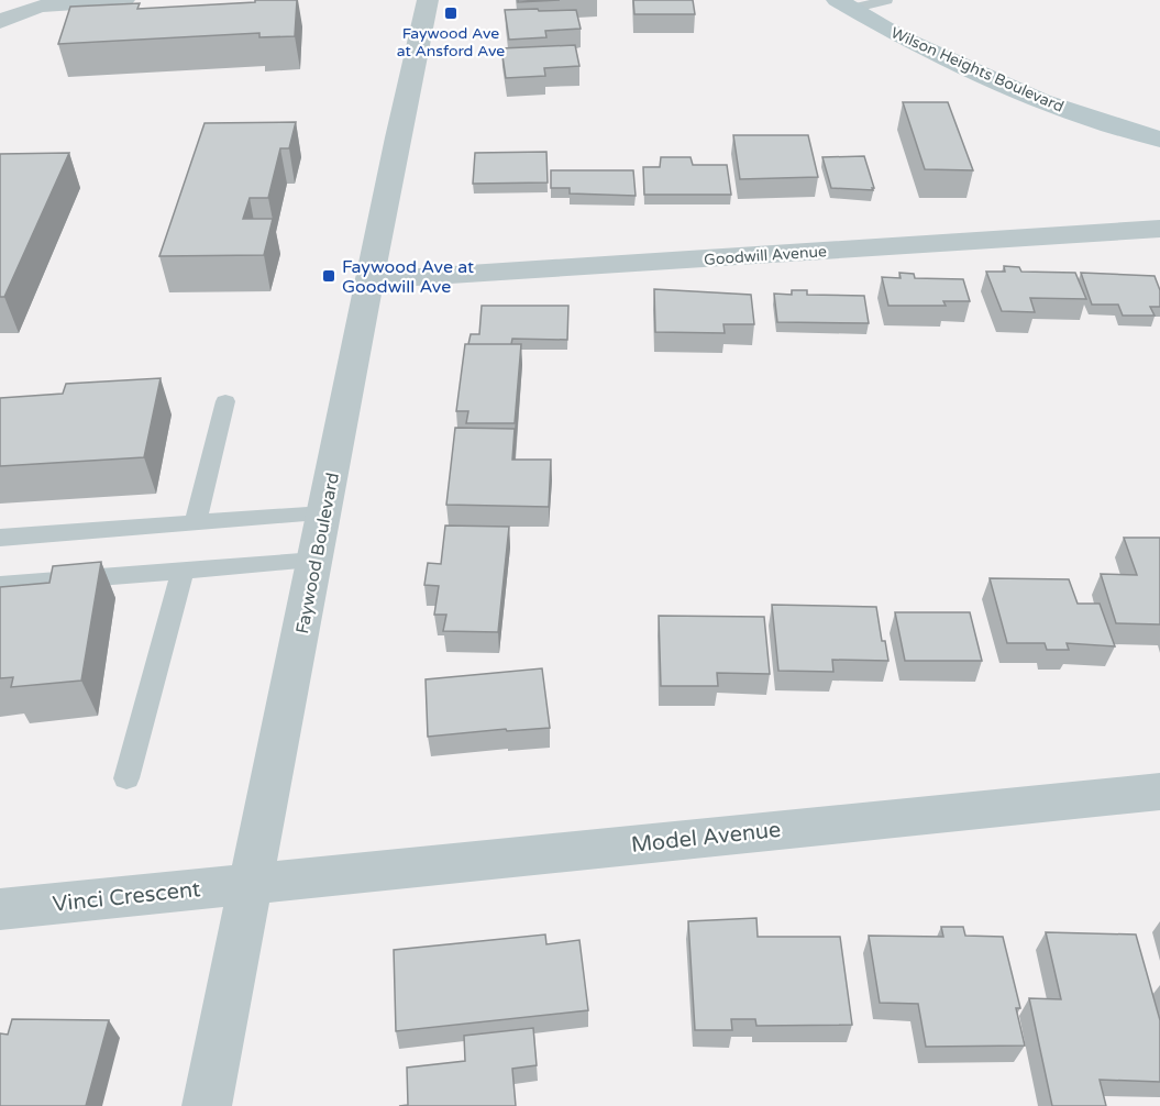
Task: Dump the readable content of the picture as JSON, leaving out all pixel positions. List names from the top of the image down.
{
  "streets": {
    "main road": ["Wilson Heights Boulevard"],
    "street": [
      "Goodwill Avenue",
      "Faywood Boulevard",
      "Model Avenue",
      "Vinci Crescent"
    ]
  },
  "crossings": [
    ["Goodwill Avenue", "Faywood Boulevard"],
    ["Faywood Boulevard", "Model Avenue"],
    ["Faywood Boulevard", "Vinci Crescent"],
    ["Model Avenue", "Vinci Crescent"]
  ],
  "places": {
    "transit": ["Faywood Ave at Ansford Ave", "Faywood Ave at Goodwill Ave"]
  }
}
